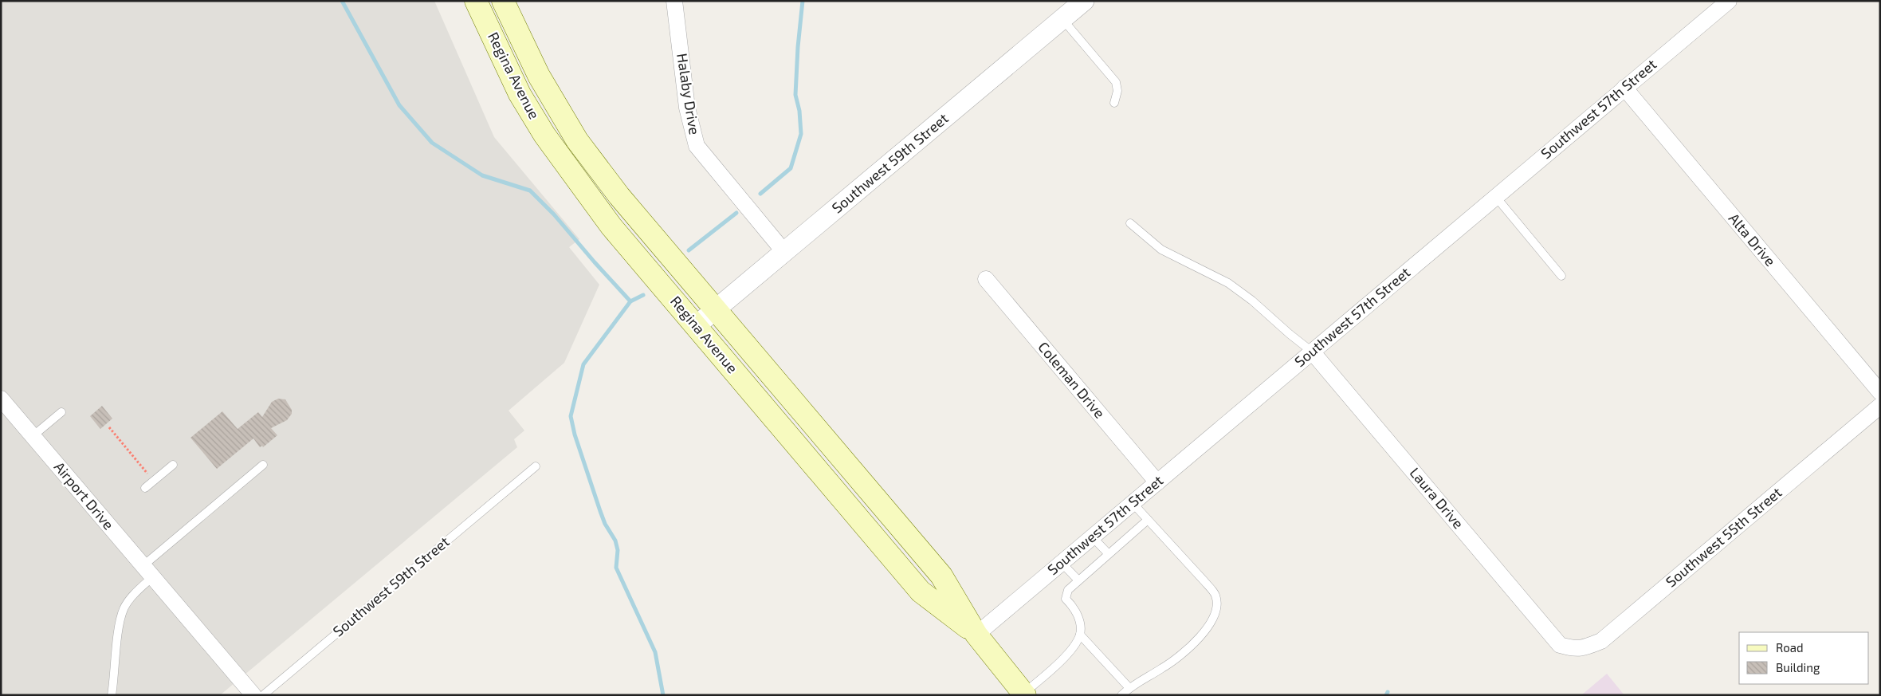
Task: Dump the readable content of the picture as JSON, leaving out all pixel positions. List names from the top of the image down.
{
  "streets": {
    "main road": ["Regina Avenue"],
    "street": [
      "Halaby Drive",
      "Southwest 57th Street",
      "Southwest 59th Street",
      "Alta Drive",
      "Coleman Drive",
      "Airport Drive",
      "Laura Drive",
      "Southwest 55th Street"
    ]
  },
  "crossings": [
    ["Regina Avenue", "Southwest 57th Street"],
    ["Regina Avenue", "Southwest 59th Street"],
    ["Halaby Drive", "Southwest 59th Street"],
    ["Southwest 57th Street", "Alta Drive"],
    ["Southwest 57th Street", "Coleman Drive"],
    ["Southwest 57th Street", "Laura Drive"],
    ["Laura Drive", "Southwest 55th Street"]
  ],
  "legend": ["Road", "Building"]
}
